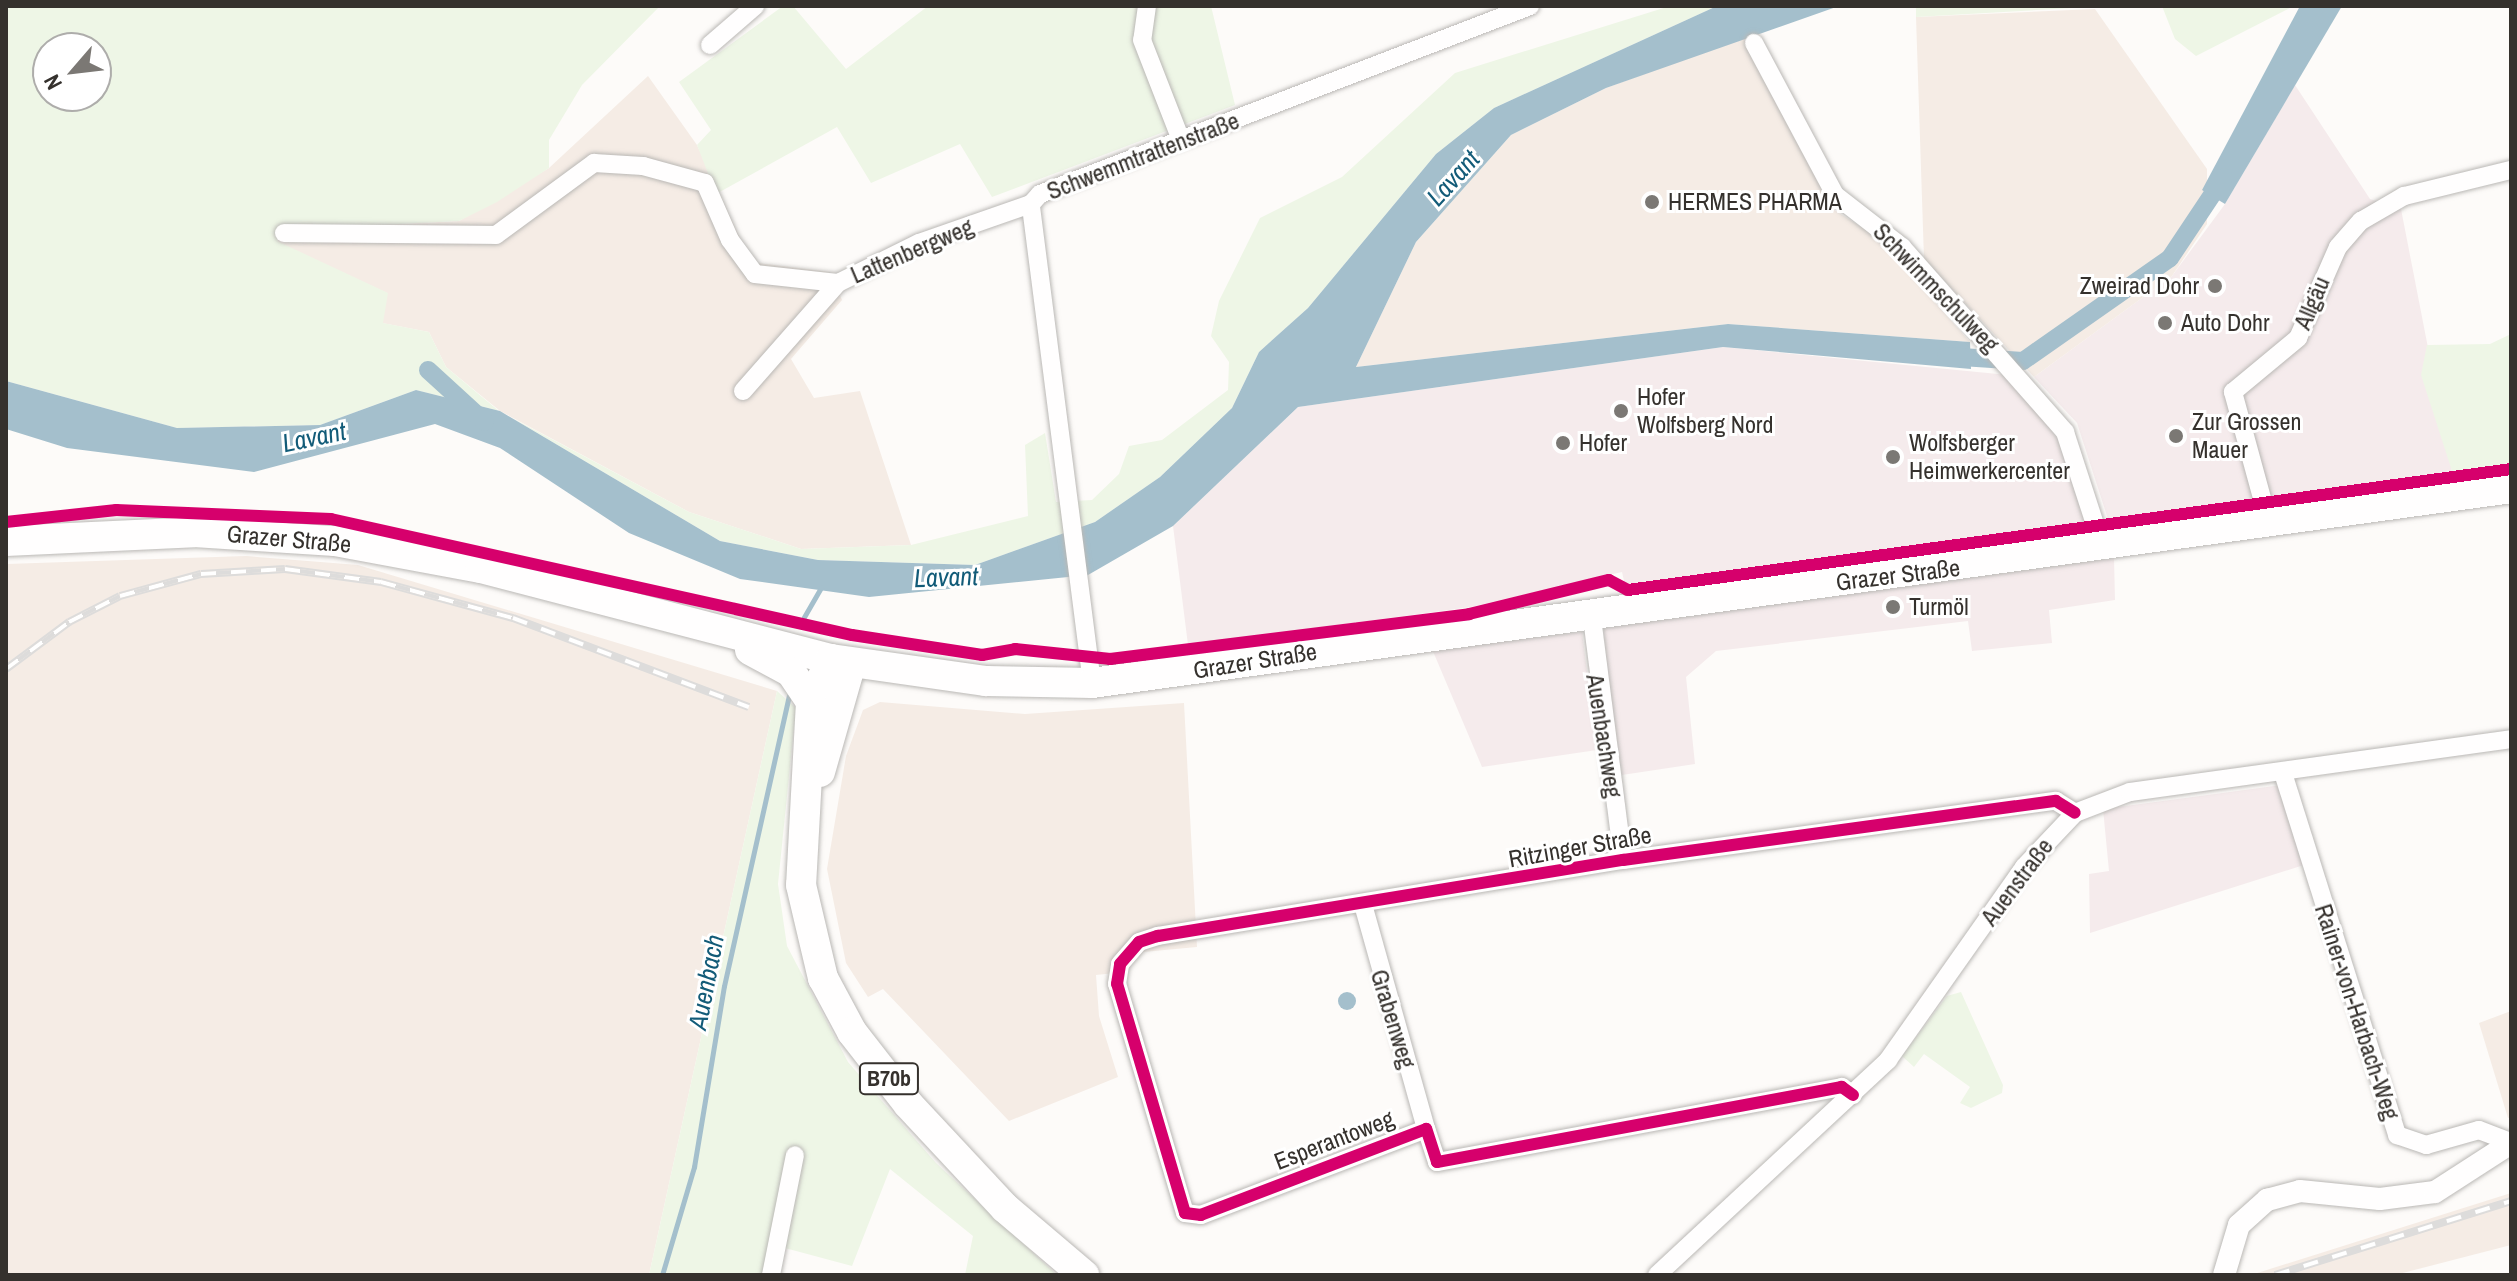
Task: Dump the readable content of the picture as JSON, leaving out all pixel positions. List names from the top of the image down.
{
  "streets": {
    "main road": ["Grazer Straße", "B70b"],
    "street": [
      "Schwemmtrattenstraße",
      "Lattenbergweg",
      "Schwimmschulweg",
      "Allgäu",
      "Auenbachweg",
      "Ritzinger Straße",
      "Auenstraße",
      "Rainer-von-Harbach-Weg",
      "Grabenweg",
      "Esperantoweg"
    ]
  },
  "crossings": [
    ["Schwemmtrattenstraße", "Lattenbergweg"],
    ["Schwemmtrattenstraße", "Grazer Straße"],
    ["Schwimmschulweg", "Grazer Straße"],
    ["Allgäu", "Grazer Straße"],
    ["Grazer Straße", "Auenbachweg"],
    ["Grazer Straße", "B70b"],
    ["Auenbachweg", "Ritzinger Straße"],
    ["Ritzinger Straße", "Auenstraße"],
    ["Ritzinger Straße", "Grabenweg"],
    ["Ritzinger Straße", "Esperantoweg"],
    ["Auenstraße", "Rainer-von-Harbach-Weg"],
    ["Auenstraße", "Esperantoweg"],
    ["Grabenweg", "Esperantoweg"]
  ],
  "water": ["Lavant", "Auenbach"],
  "places": [
    "HERMES PHARMA",
    "Zweirad Dohr",
    "Auto Dohr",
    "Hofer Wolfsberg Nord",
    "Zur Grossen Mauer",
    "Hofer",
    "Wolfsberger Heimwerkercenter",
    "Turmöl"
  ],
  "north": "bottom left"
}
